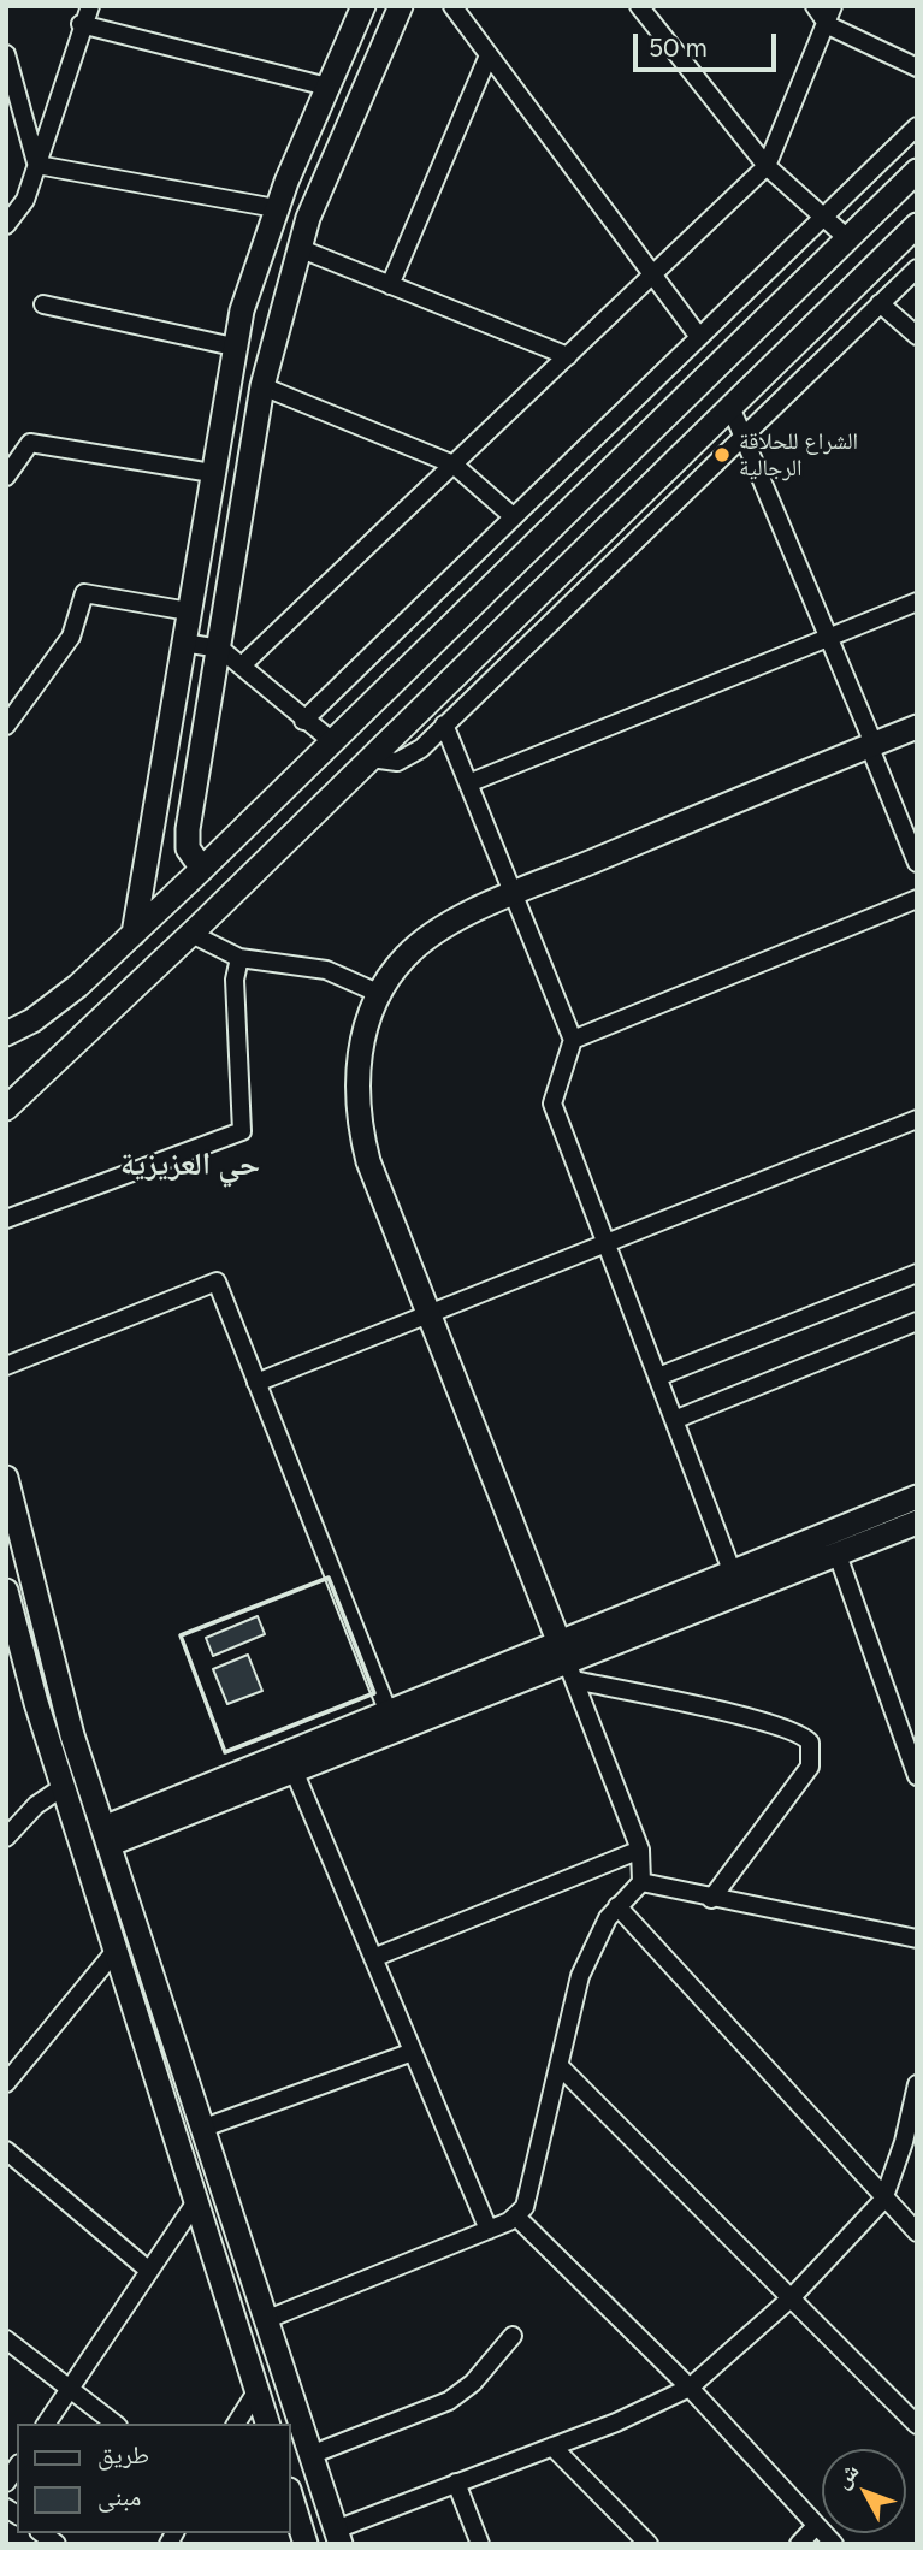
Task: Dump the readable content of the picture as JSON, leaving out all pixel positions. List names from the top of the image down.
{
  "districts": ["حي العزيزية"],
  "places": ["الشراع للحلاقة الرجالية"],
  "legend": ["طريق", "مبنى"],
  "scale_bar": "50 m",
  "north": "top left"
}
